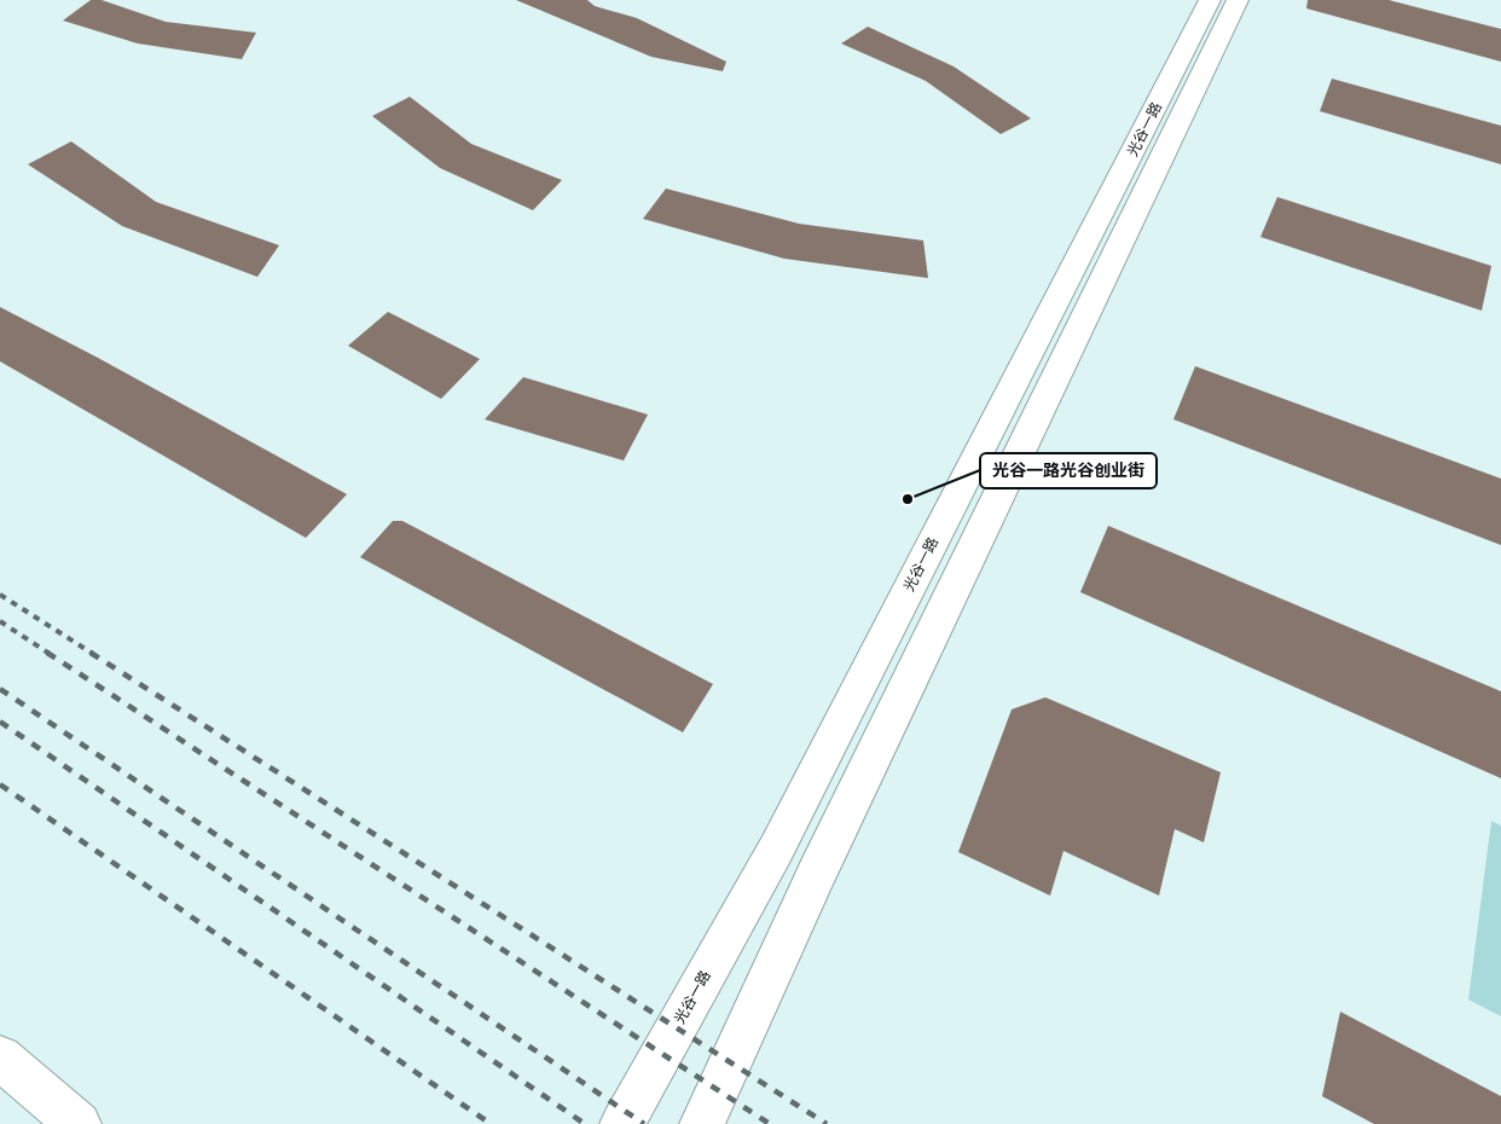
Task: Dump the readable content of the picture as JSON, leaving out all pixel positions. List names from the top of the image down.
{
  "streets": {
    "main road": ["光谷一路"]
  },
  "places": ["光谷一路光谷创业街"]
}
